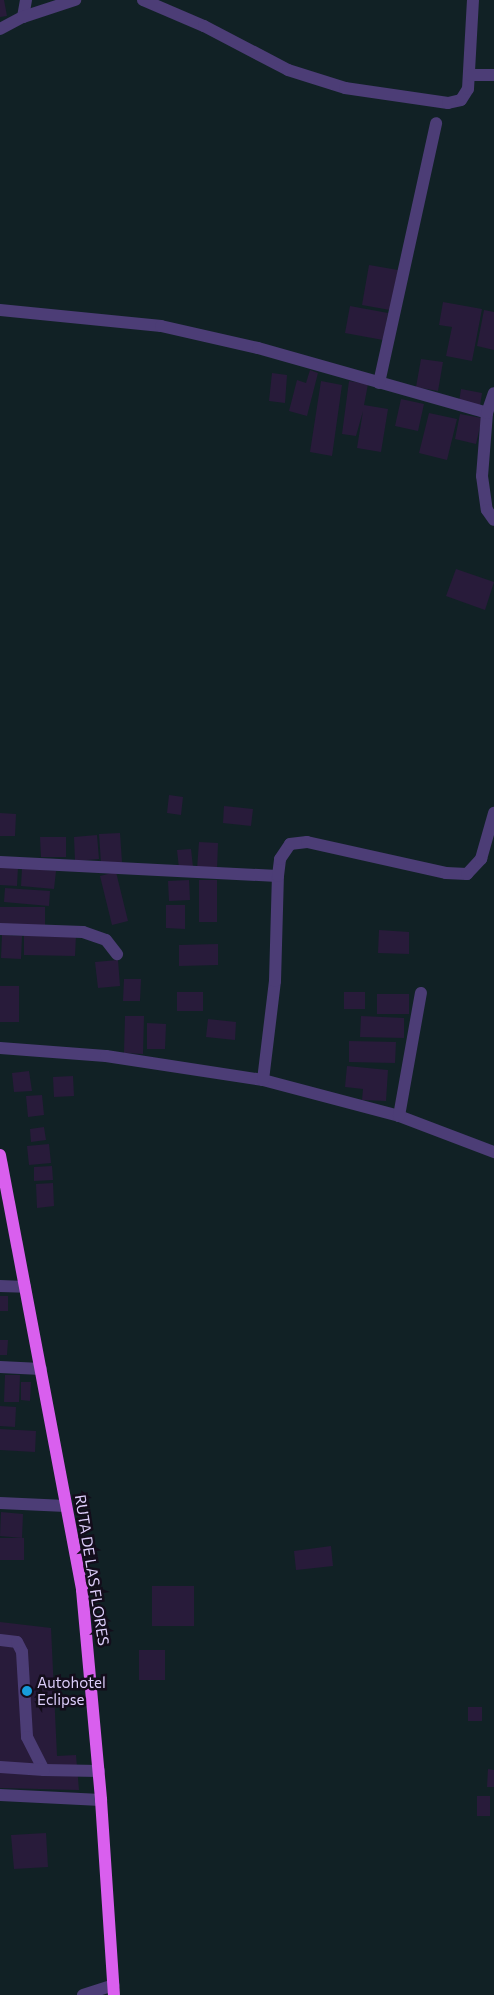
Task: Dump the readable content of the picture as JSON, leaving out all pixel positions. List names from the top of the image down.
{
  "streets": {
    "main road": ["RUTA DE LAS FLORES"]
  },
  "places": ["Autohotel Eclipse"]
}
